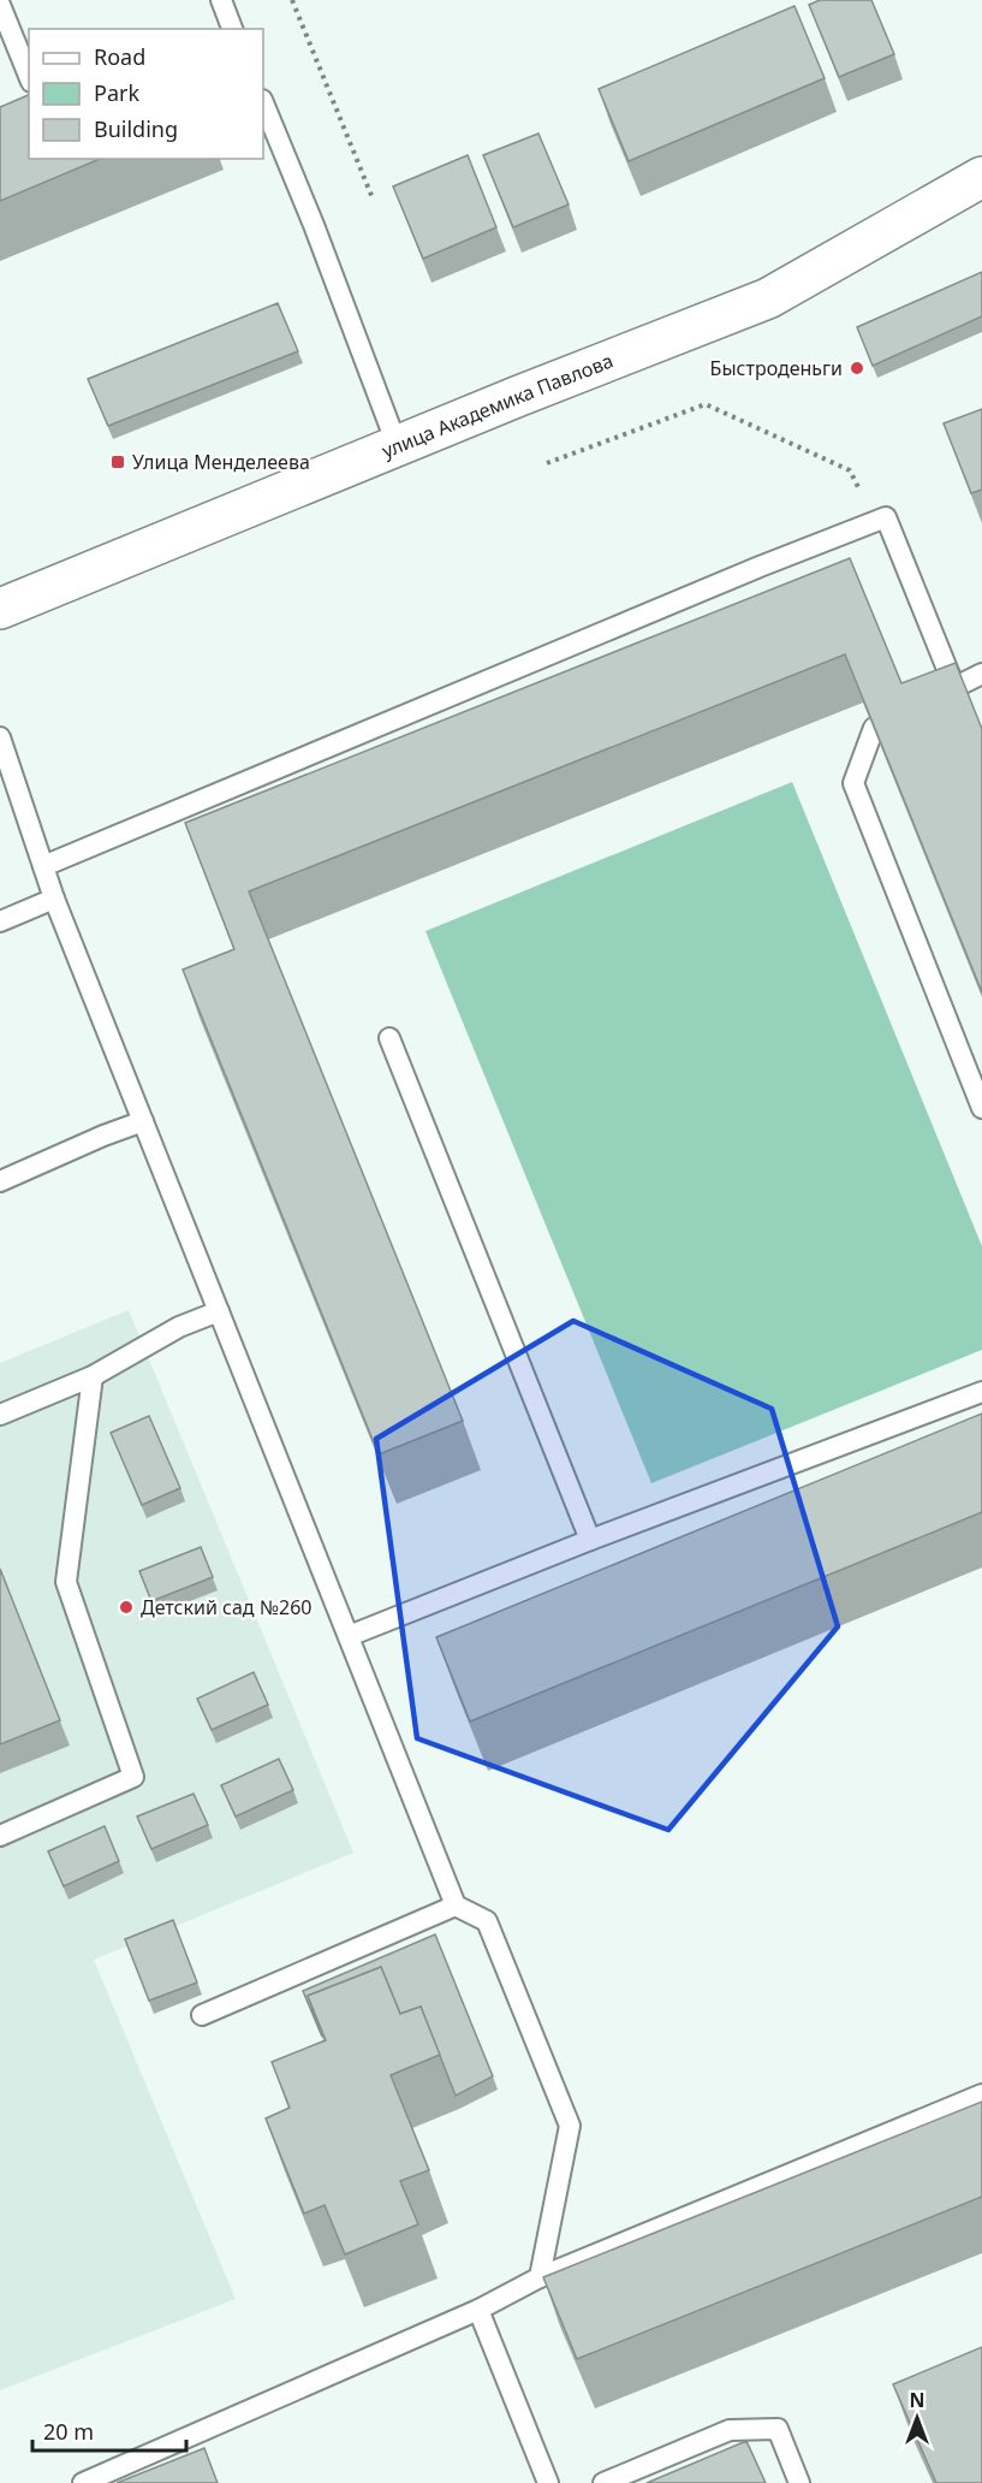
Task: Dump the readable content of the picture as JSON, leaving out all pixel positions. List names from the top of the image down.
{
  "streets": {
    "main road": ["улица Академика Павлова"]
  },
  "places": {
    "other": ["Быстроденьги", "Детский сад №260"],
    "transit": ["Улица Менделеева"]
  },
  "legend": ["Road", "Park", "Building"],
  "scale_bar": "20 m",
  "north": "top"
}
